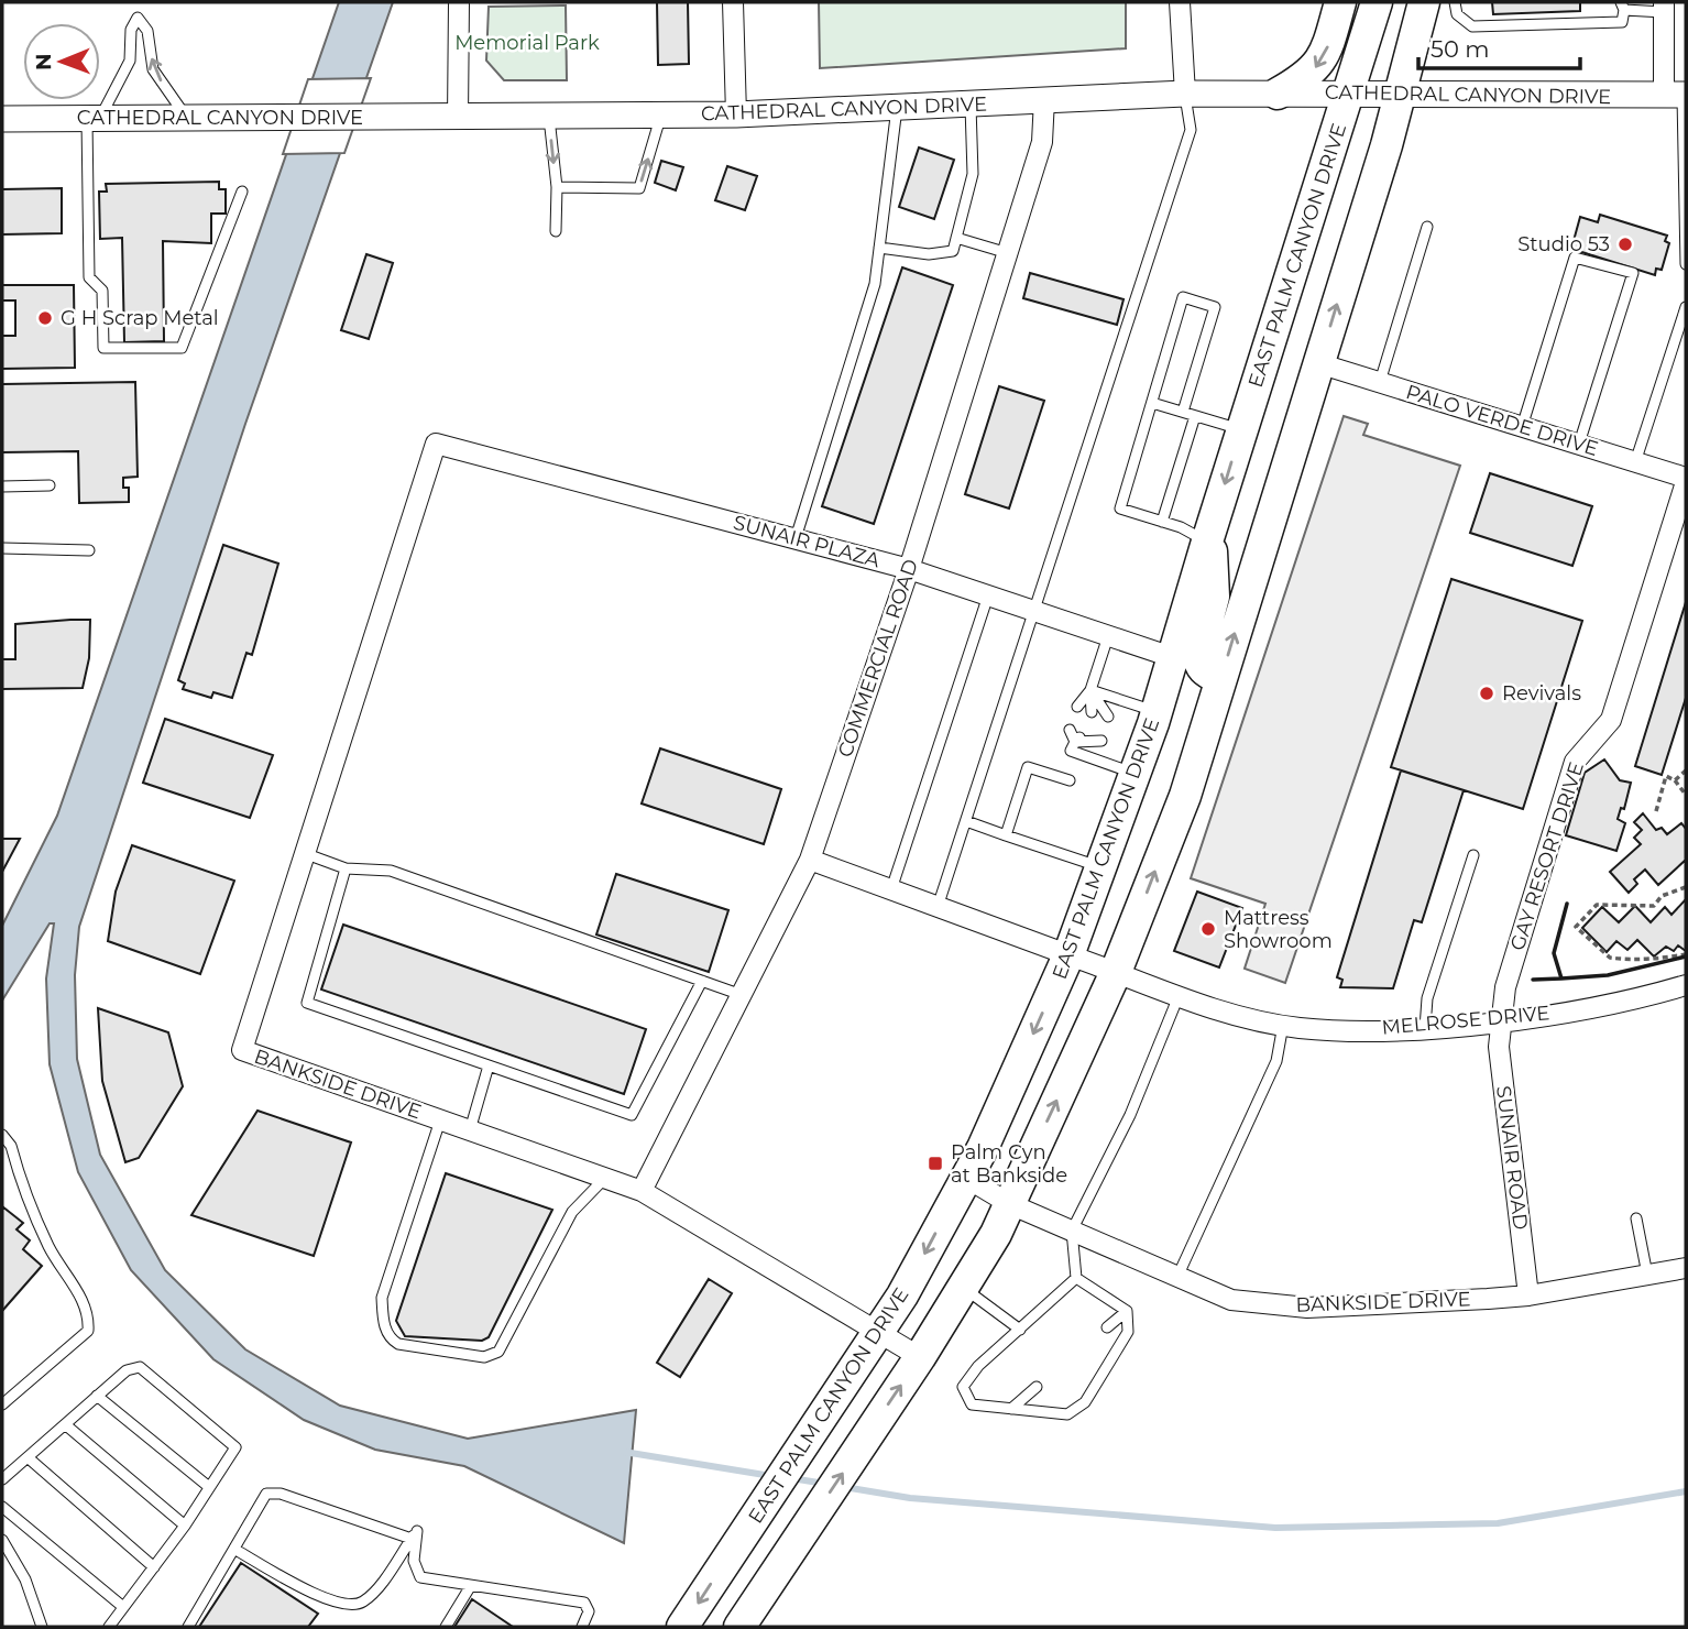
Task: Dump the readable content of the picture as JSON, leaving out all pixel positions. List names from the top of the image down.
{
  "streets": {
    "main road": ["EAST PALM CANYON DRIVE"],
    "street": [
      "CATHEDRAL CANYON DRIVE",
      "PALO VERDE DRIVE",
      "SUNAIR PLAZA",
      "COMMERCIAL ROAD",
      "GAY RESORT DRIVE",
      "MELROSE DRIVE",
      "BANKSIDE DRIVE",
      "SUNAIR ROAD"
    ]
  },
  "crossings": [
    ["CATHEDRAL CANYON DRIVE", "EAST PALM CANYON DRIVE"],
    ["CATHEDRAL CANYON DRIVE", "COMMERCIAL ROAD"],
    ["EAST PALM CANYON DRIVE", "SUNAIR PLAZA"],
    ["EAST PALM CANYON DRIVE", "MELROSE DRIVE"],
    ["EAST PALM CANYON DRIVE", "BANKSIDE DRIVE"],
    ["PALO VERDE DRIVE", "GAY RESORT DRIVE"],
    ["SUNAIR PLAZA", "COMMERCIAL ROAD"],
    ["SUNAIR PLAZA", "BANKSIDE DRIVE"],
    ["COMMERCIAL ROAD", "MELROSE DRIVE"],
    ["COMMERCIAL ROAD", "BANKSIDE DRIVE"],
    ["GAY RESORT DRIVE", "MELROSE DRIVE"],
    ["GAY RESORT DRIVE", "SUNAIR ROAD"],
    ["MELROSE DRIVE", "SUNAIR ROAD"],
    ["BANKSIDE DRIVE", "SUNAIR ROAD"]
  ],
  "parks": ["Memorial Park"],
  "places": {
    "other": [
      "Studio 53",
      "G H Scrap Metal",
      "Revivals",
      "Mattress Showroom"
    ],
    "transit": ["Palm Cyn at Bankside"]
  },
  "scale_bar": "50 m",
  "north": "left"
}
